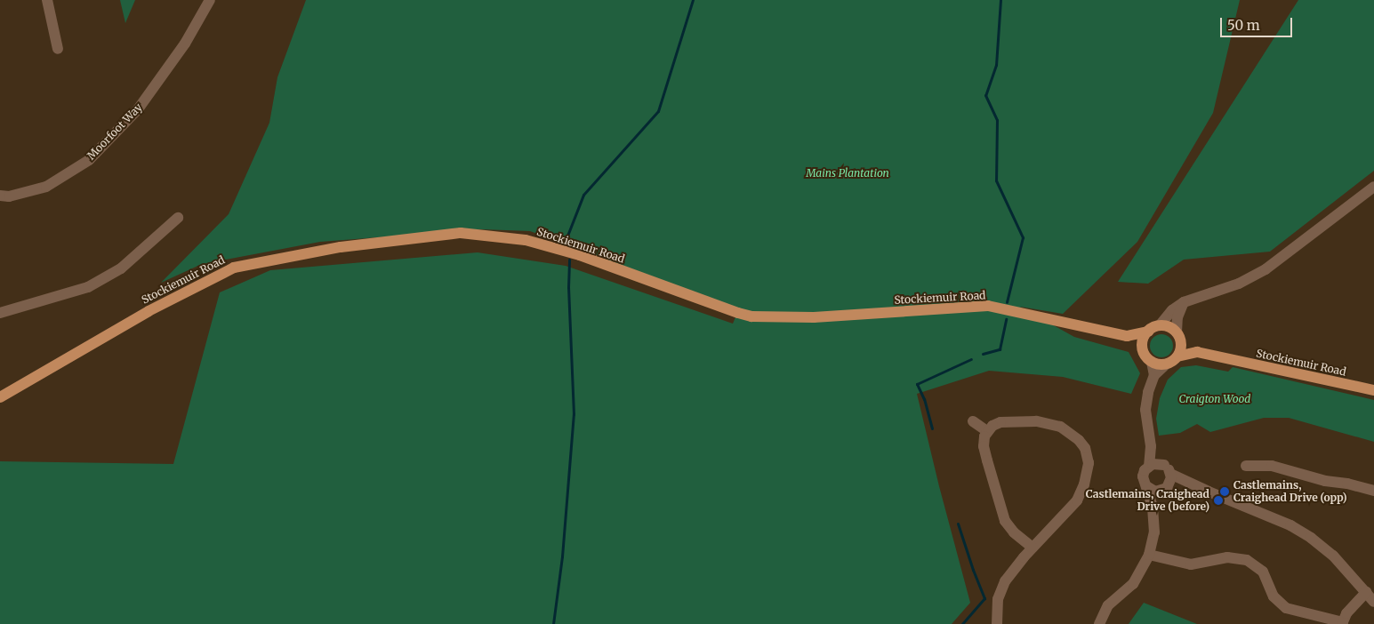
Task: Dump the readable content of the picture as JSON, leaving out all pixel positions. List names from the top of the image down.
{
  "streets": {
    "main road": ["Stockiemuir Road"],
    "street": ["Moorfoot Way"]
  },
  "parks": ["Mains Plantation", "Craigton Wood"],
  "places": ["Castlemains, Craighead Drive (opp)", "Castlemains, Craighead Drive (before)"],
  "scale_bar": "50 m"
}
